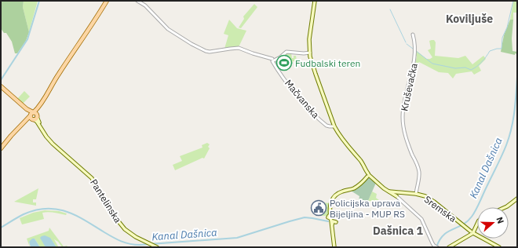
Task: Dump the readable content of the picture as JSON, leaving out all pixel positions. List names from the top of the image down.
{
  "streets": {
    "main road": ["Pantelinska", "Sremska"],
    "street": ["Kruševačka", "Mačvanska"]
  },
  "crossings": [
    ["Kruševačka", "Sremska"]
  ],
  "districts": ["Koviljuše", "Dašnica 1"],
  "water": ["Kanal Dašnica"],
  "places": {
    "sports": ["Fudbalski teren"],
    "public building": ["Policijska uprava Bijeljina - MUP RS"]
  },
  "north": "right"
}
